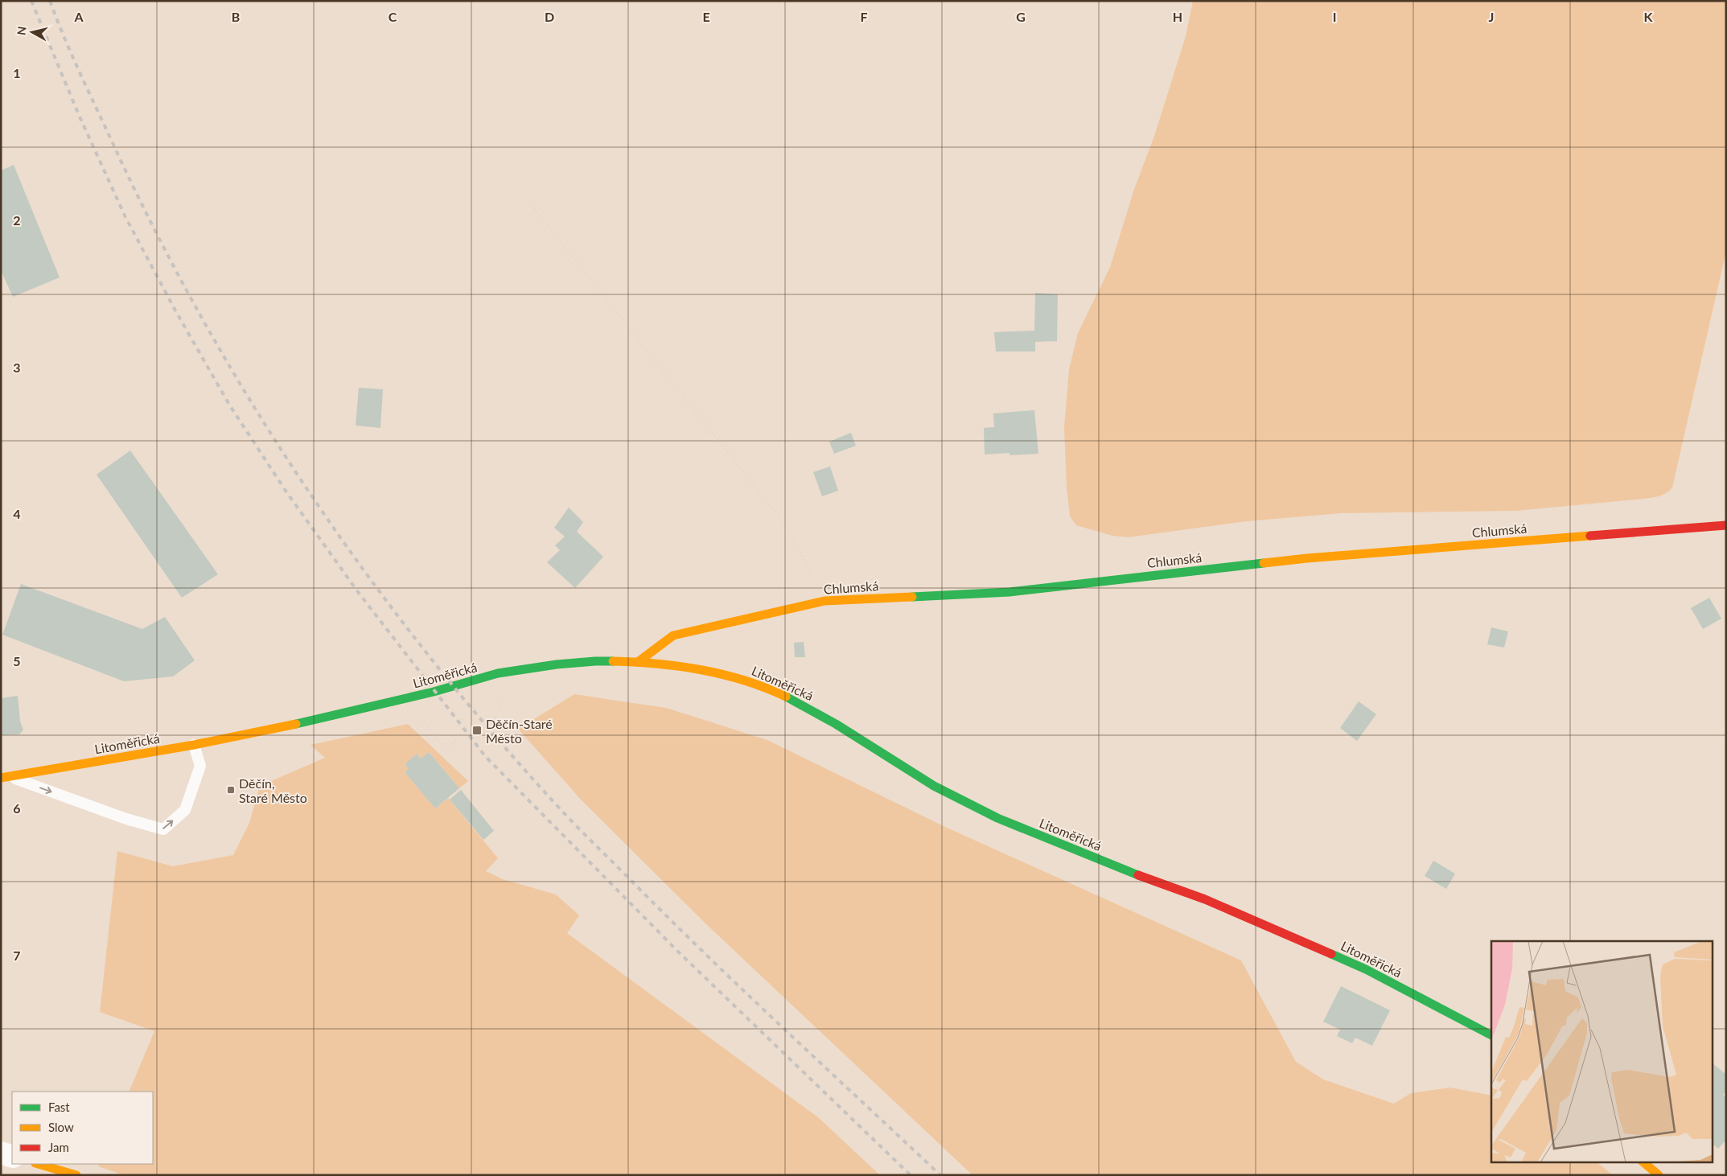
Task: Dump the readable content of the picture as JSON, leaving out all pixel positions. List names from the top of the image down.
{
  "streets": {
    "main road": ["Chlumská", "Litoměřická"]
  },
  "crossings": [
    ["Chlumská", "Litoměřická"]
  ],
  "places": {
    "transit": ["Děčín-Staré Město", "Děčín, Staré Město"]
  },
  "legend": ["Fast", "Slow", "Jam"],
  "north": "left",
  "grid": {
    "columns": [
      "A",
      "B",
      "C",
      "D",
      "E",
      "F",
      "G",
      "H",
      "I",
      "J",
      "K"
    ],
    "rows": [
      "1",
      "2",
      "3",
      "4",
      "5",
      "6",
      "7"
    ]
  }
}
